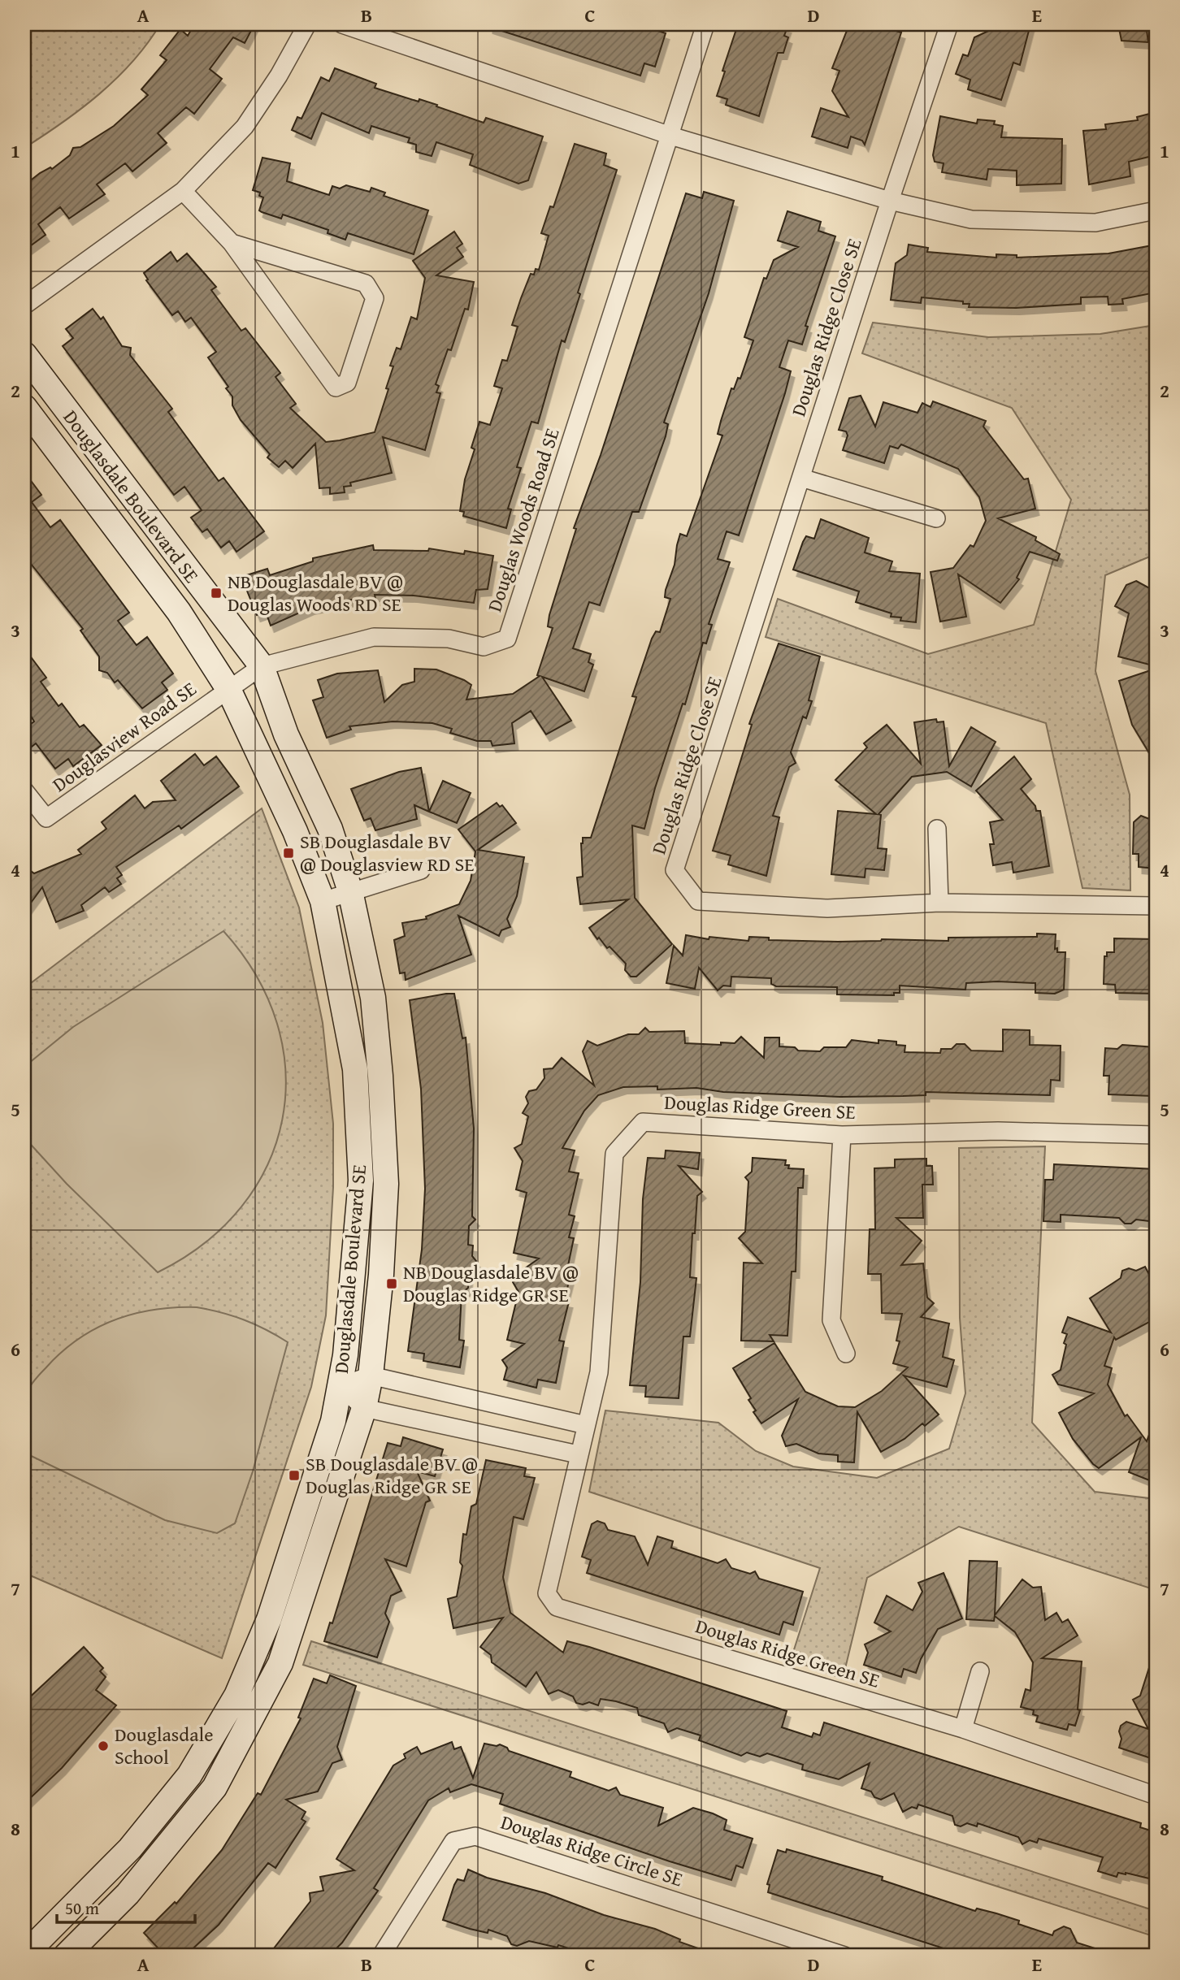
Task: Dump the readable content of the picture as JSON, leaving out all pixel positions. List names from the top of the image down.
{
  "streets": {
    "street": [
      "Douglas Ridge Close SE",
      "Douglasdale Boulevard SE",
      "Douglas Woods Road SE",
      "Douglasview Road SE",
      "Douglas Ridge Green SE",
      "Douglas Ridge Circle SE"
    ]
  },
  "crossings": [
    ["Douglasdale Boulevard SE", "Douglas Woods Road SE"],
    ["Douglasdale Boulevard SE", "Douglasview Road SE"],
    ["Douglas Woods Road SE", "Douglasview Road SE"]
  ],
  "places": {
    "transit": [
      "NB Douglasdale BV @ Douglas Woods RD SE",
      "SB Douglasdale BV @ Douglasview RD SE",
      "NB Douglasdale BV @ Douglas Ridge GR SE",
      "SB Douglasdale BV @ Douglas Ridge GR SE"
    ],
    "other": ["Douglasdale School"]
  },
  "scale_bar": "50 m",
  "grid": {
    "columns": [
      "A",
      "B",
      "C",
      "D",
      "E"
    ],
    "rows": [
      "1",
      "2",
      "3",
      "4",
      "5",
      "6",
      "7",
      "8"
    ]
  }
}
